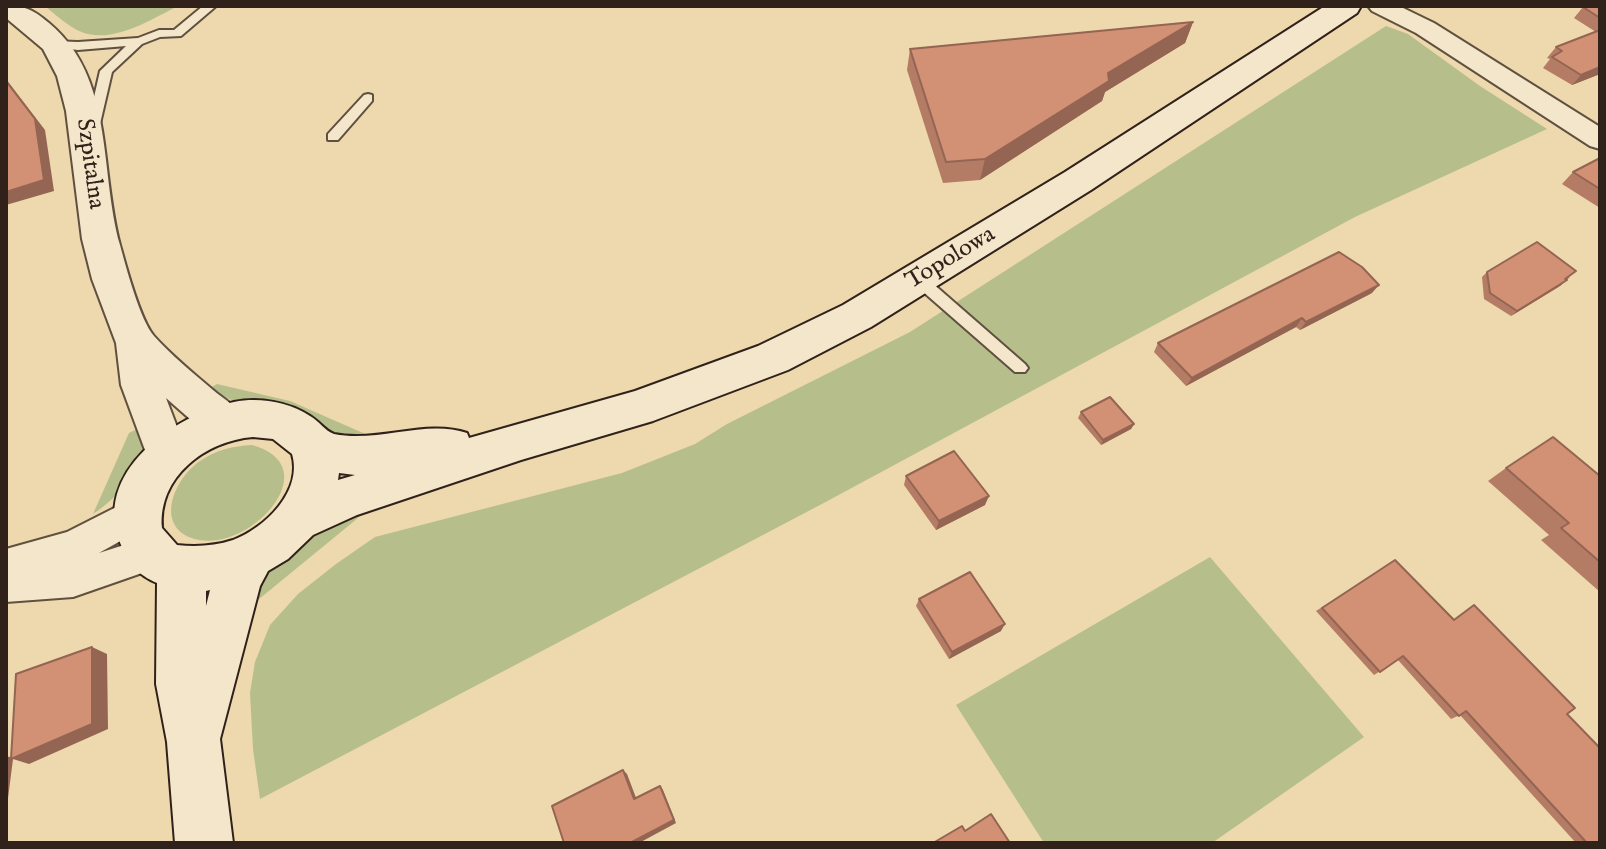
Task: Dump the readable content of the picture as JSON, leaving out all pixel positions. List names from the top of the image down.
{
  "streets": {
    "main road": ["Topolowa"],
    "street": ["Szpitalna"]
  },
  "crossings": [
    ["Szpitalna", "Topolowa"]
  ]
}
